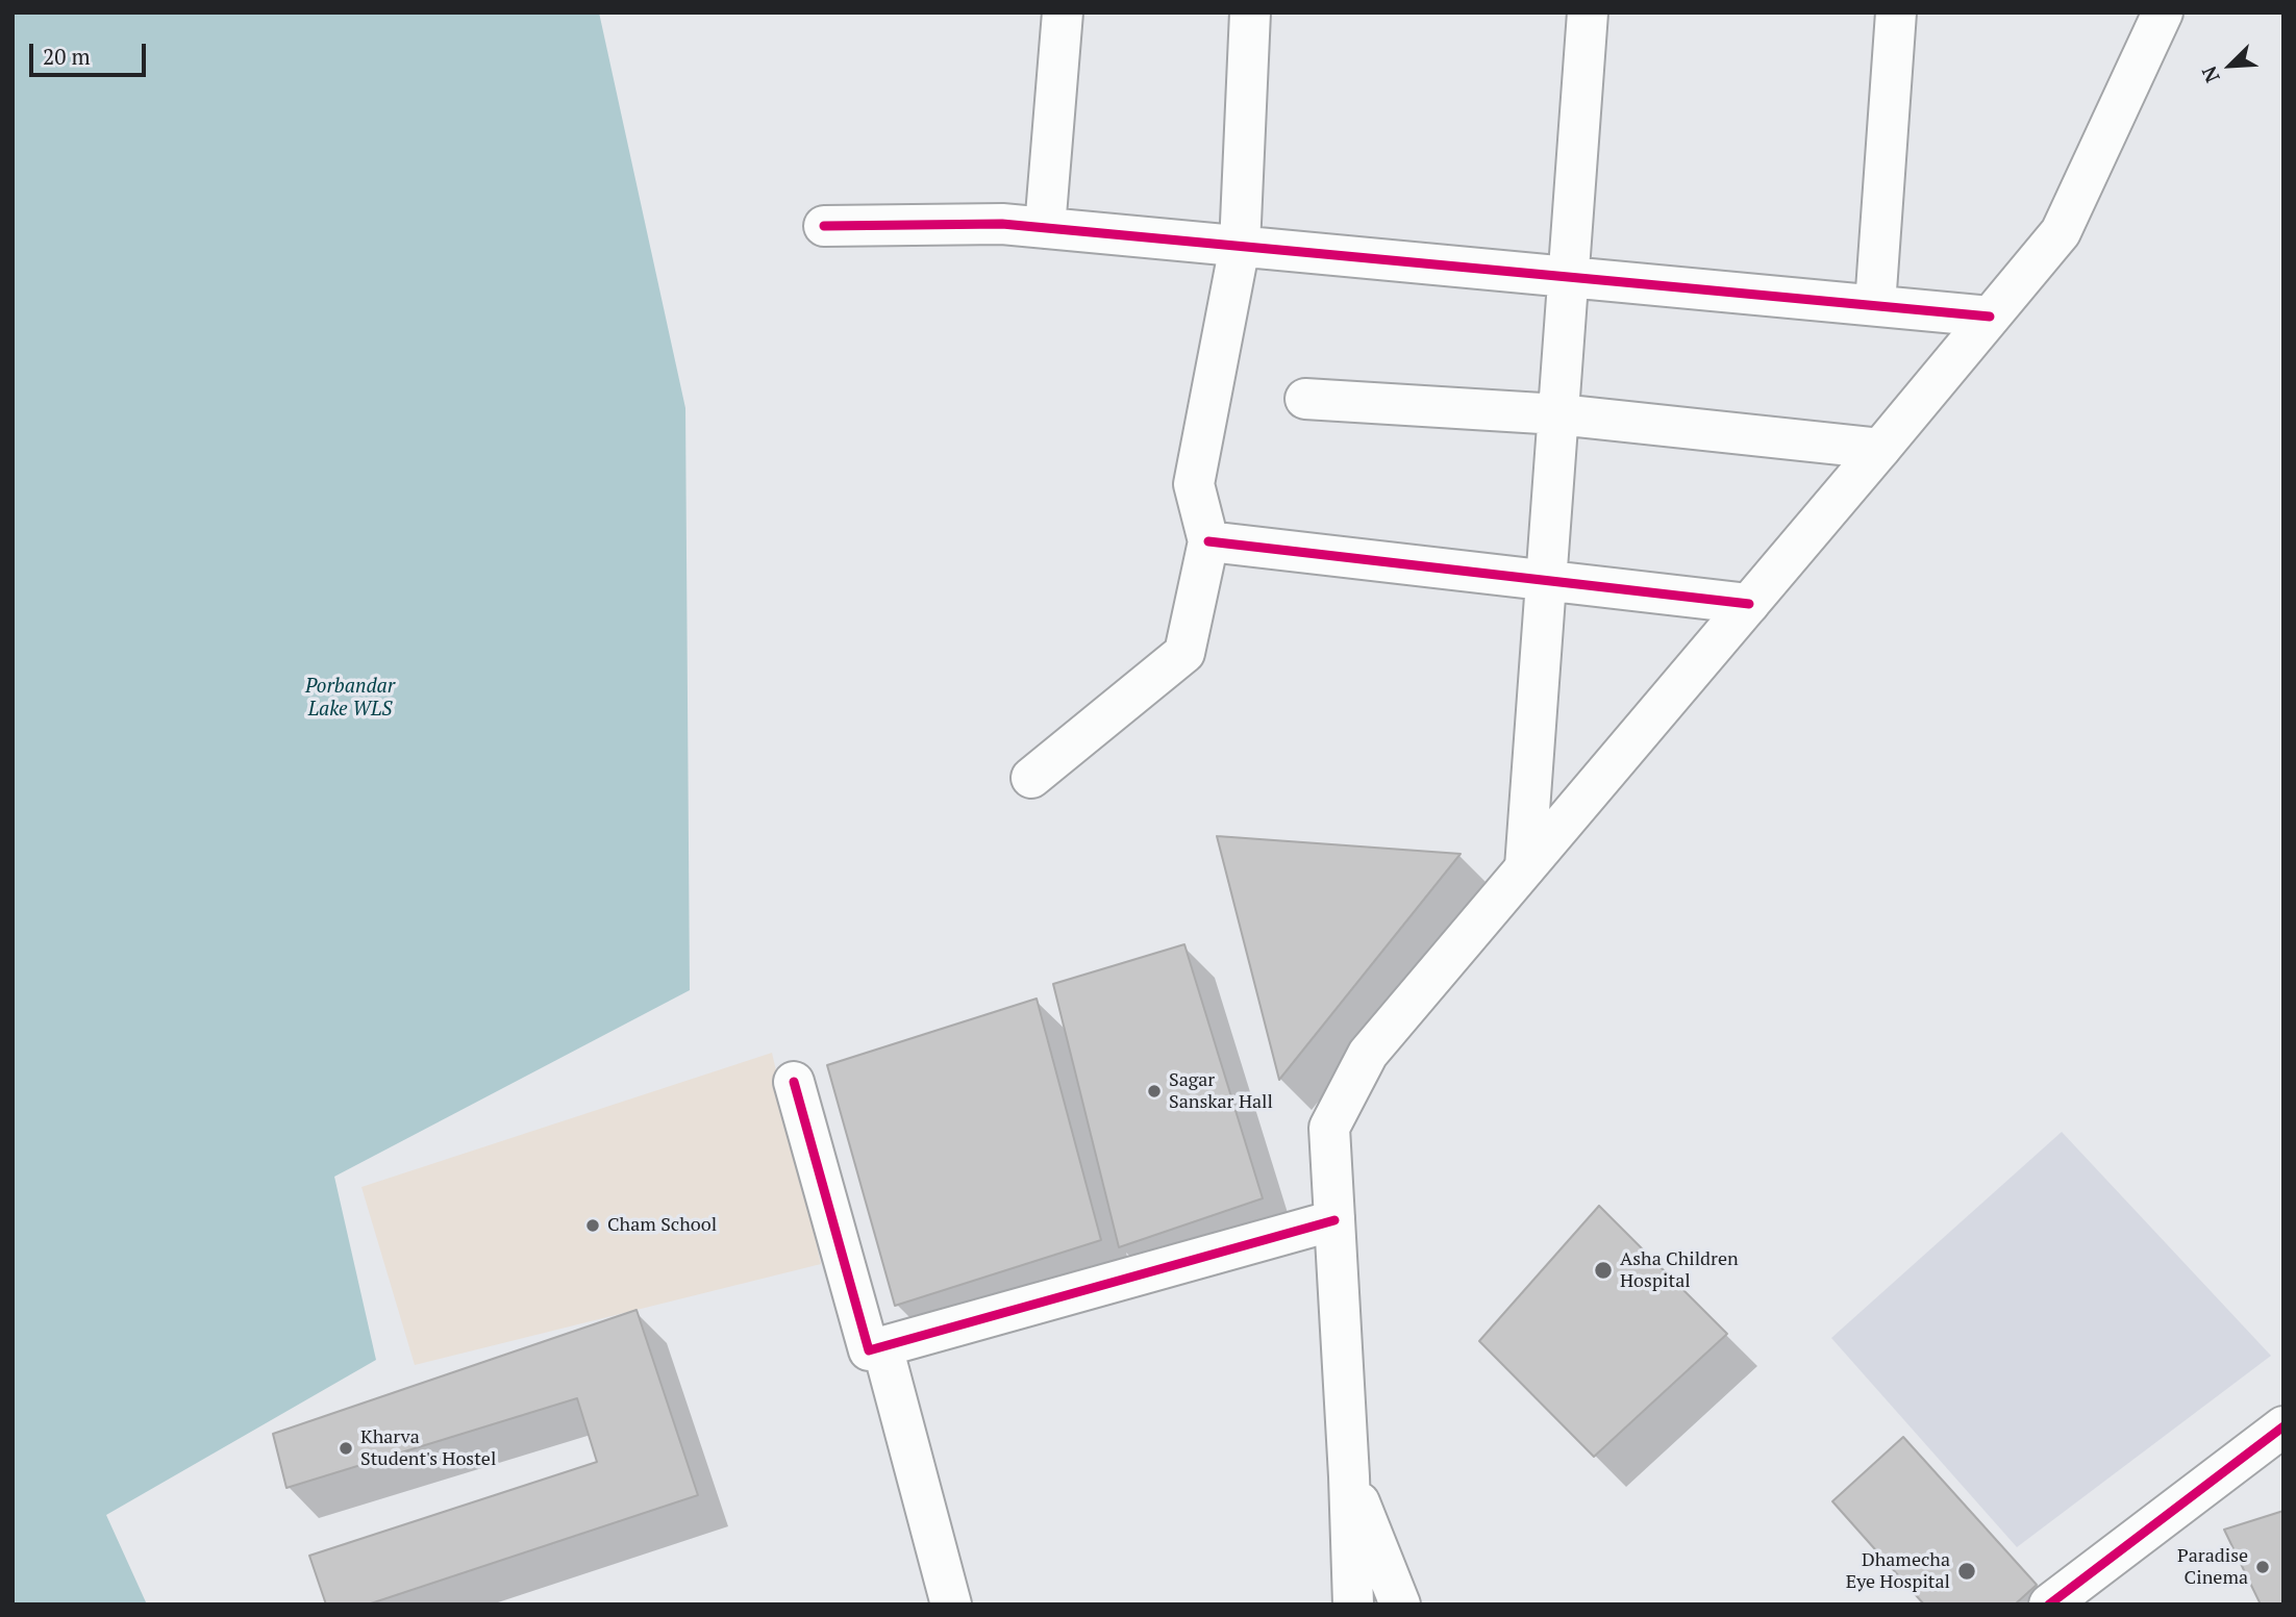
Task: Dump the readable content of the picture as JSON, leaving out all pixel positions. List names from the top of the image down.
{
  "water": ["Porbandar Lake WLS"],
  "places": [
    "Sagar Sanskar Hall",
    "Cham School",
    "Asha Children Hospital",
    "Kharva Student's Hostel",
    "Paradise Cinema",
    "Dhamecha Eye Hospital"
  ],
  "scale_bar": "20 m",
  "north": "bottom left"
}
